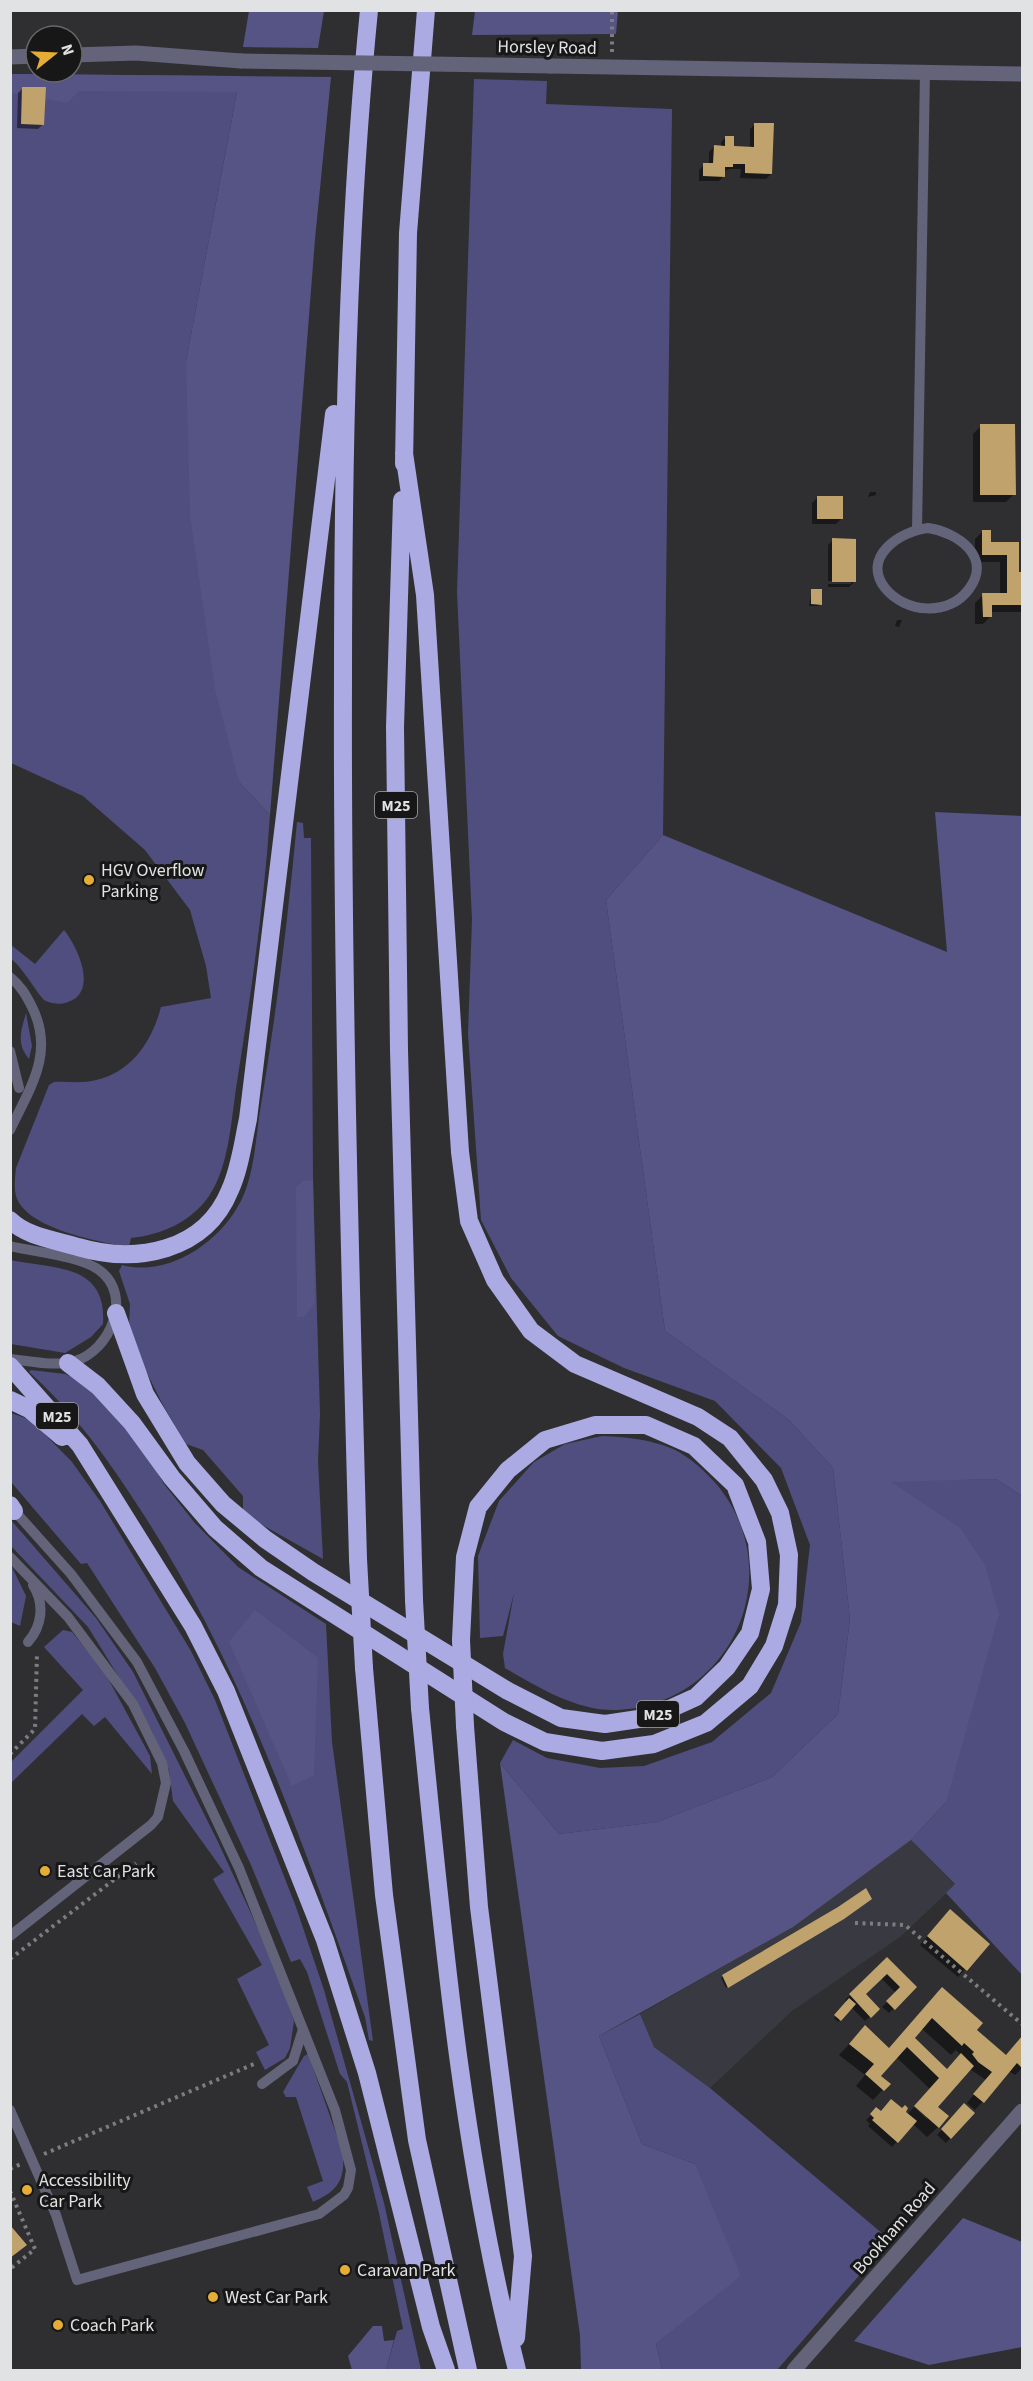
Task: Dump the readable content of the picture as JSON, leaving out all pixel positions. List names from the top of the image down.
{
  "streets": {
    "highway": ["M25"],
    "street": ["Horsley Road", "Bookham Road"]
  },
  "places": [
    "HGV Overflow Parking",
    "East Car Park",
    "Accessibility Car Park",
    "Caravan Park",
    "West Car Park",
    "Coach Park"
  ],
  "north": "right"
}
